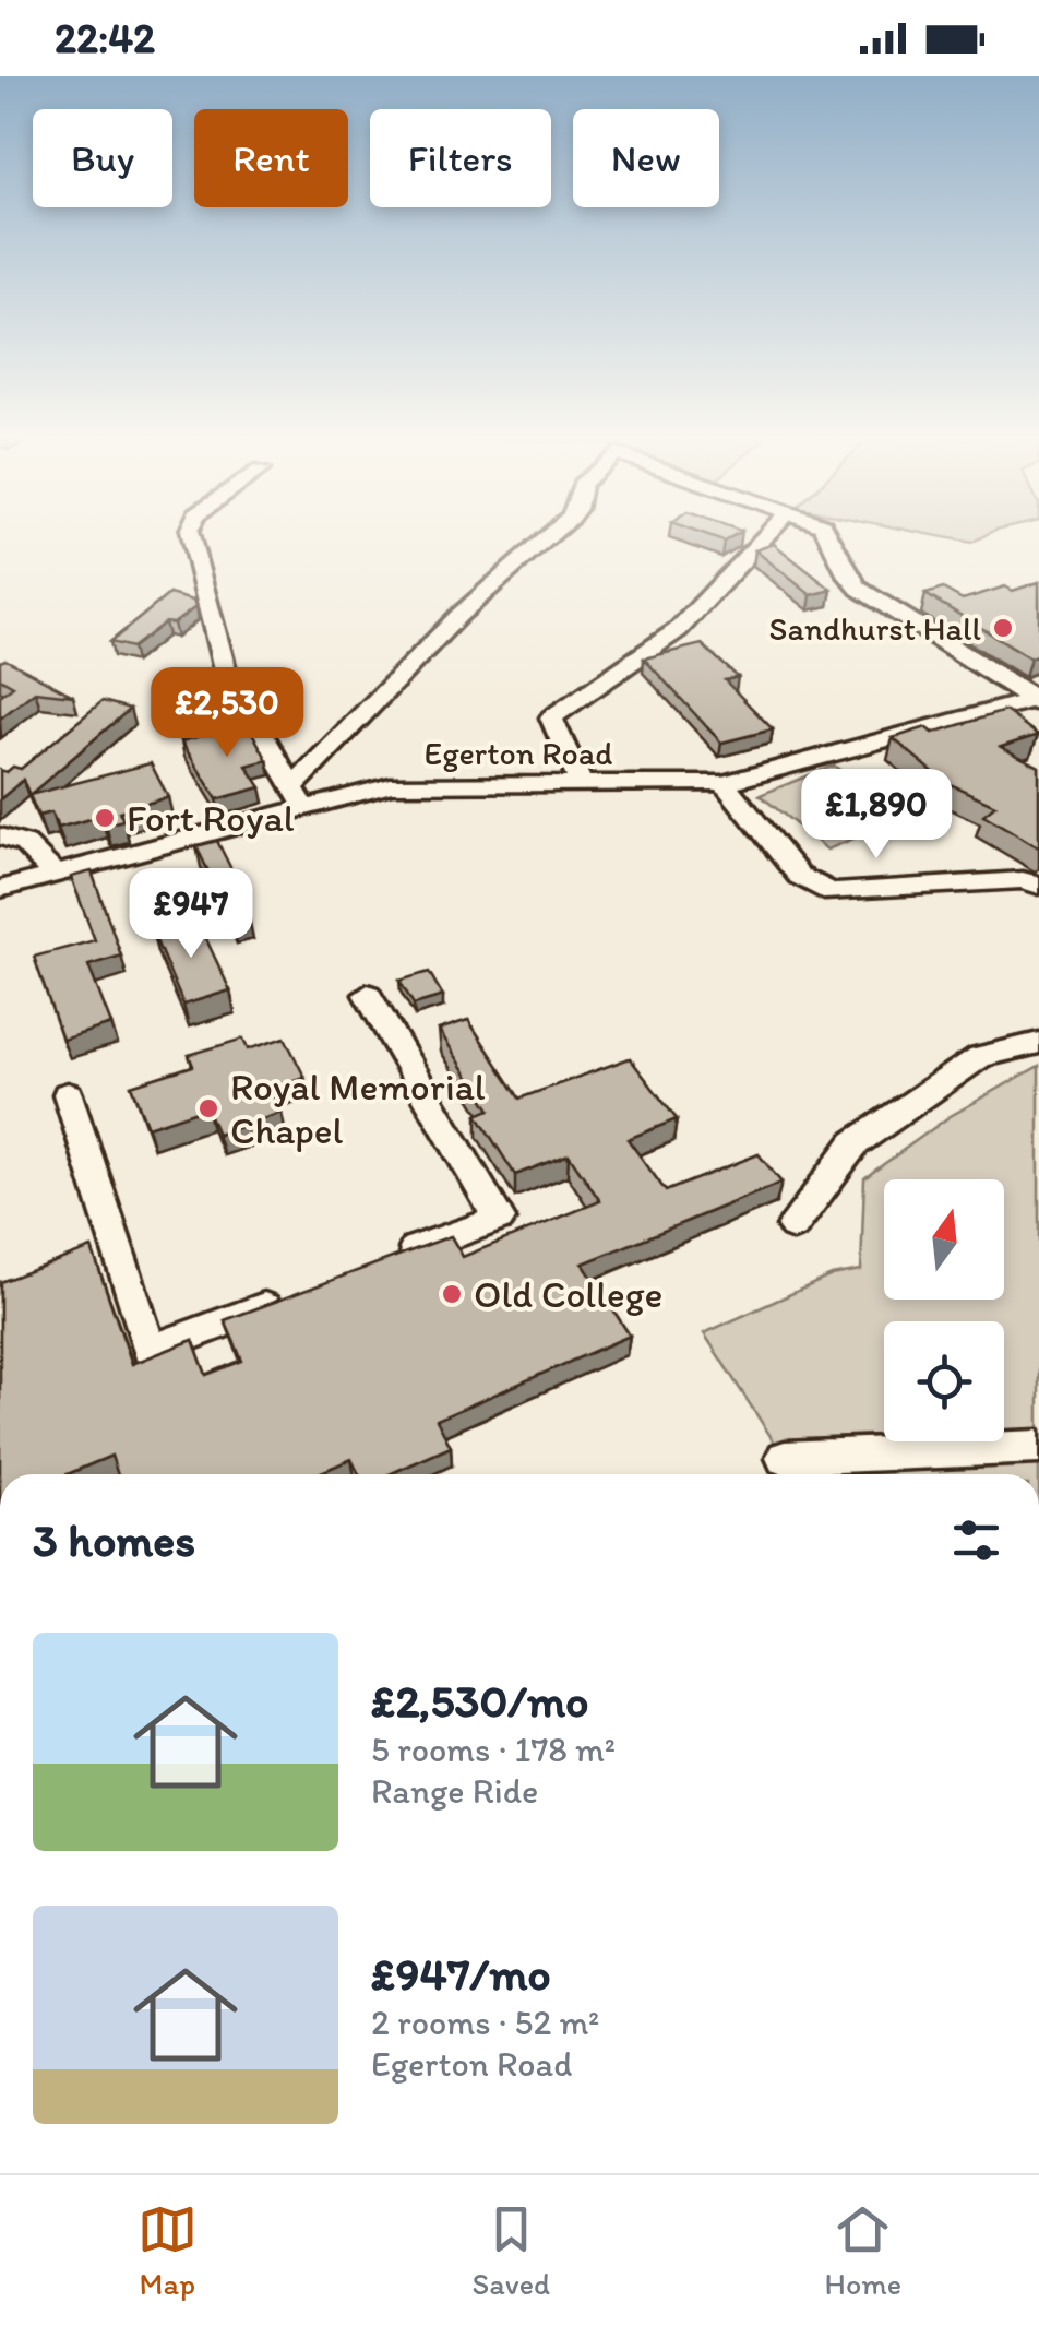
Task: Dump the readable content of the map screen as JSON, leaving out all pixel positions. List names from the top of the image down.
{
  "streets": {
    "street": ["Egerton Road"]
  },
  "places": [
    "Sandhurst Hall",
    "Fort Royal",
    "Royal Memorial Chapel",
    "Old College"
  ],
  "north": "top",
  "page": {
    "status": "22:42",
    "chip": [
      "Buy",
      "Rent",
      "Filters",
      "New"
    ],
    "price": ["£2,530", "£1,890", "£947"],
    "heading": "3 homes",
    "list": [
      {
        "name": "£2,530/mo",
        "note": "5 rooms · 178 m² · Range Ride"
      },
      {
        "name": "£947/mo",
        "note": "2 rooms · 52 m² · Egerton Road"
      }
    ],
    "tabs": ["Map", "Saved", "Home"]
  }
}
